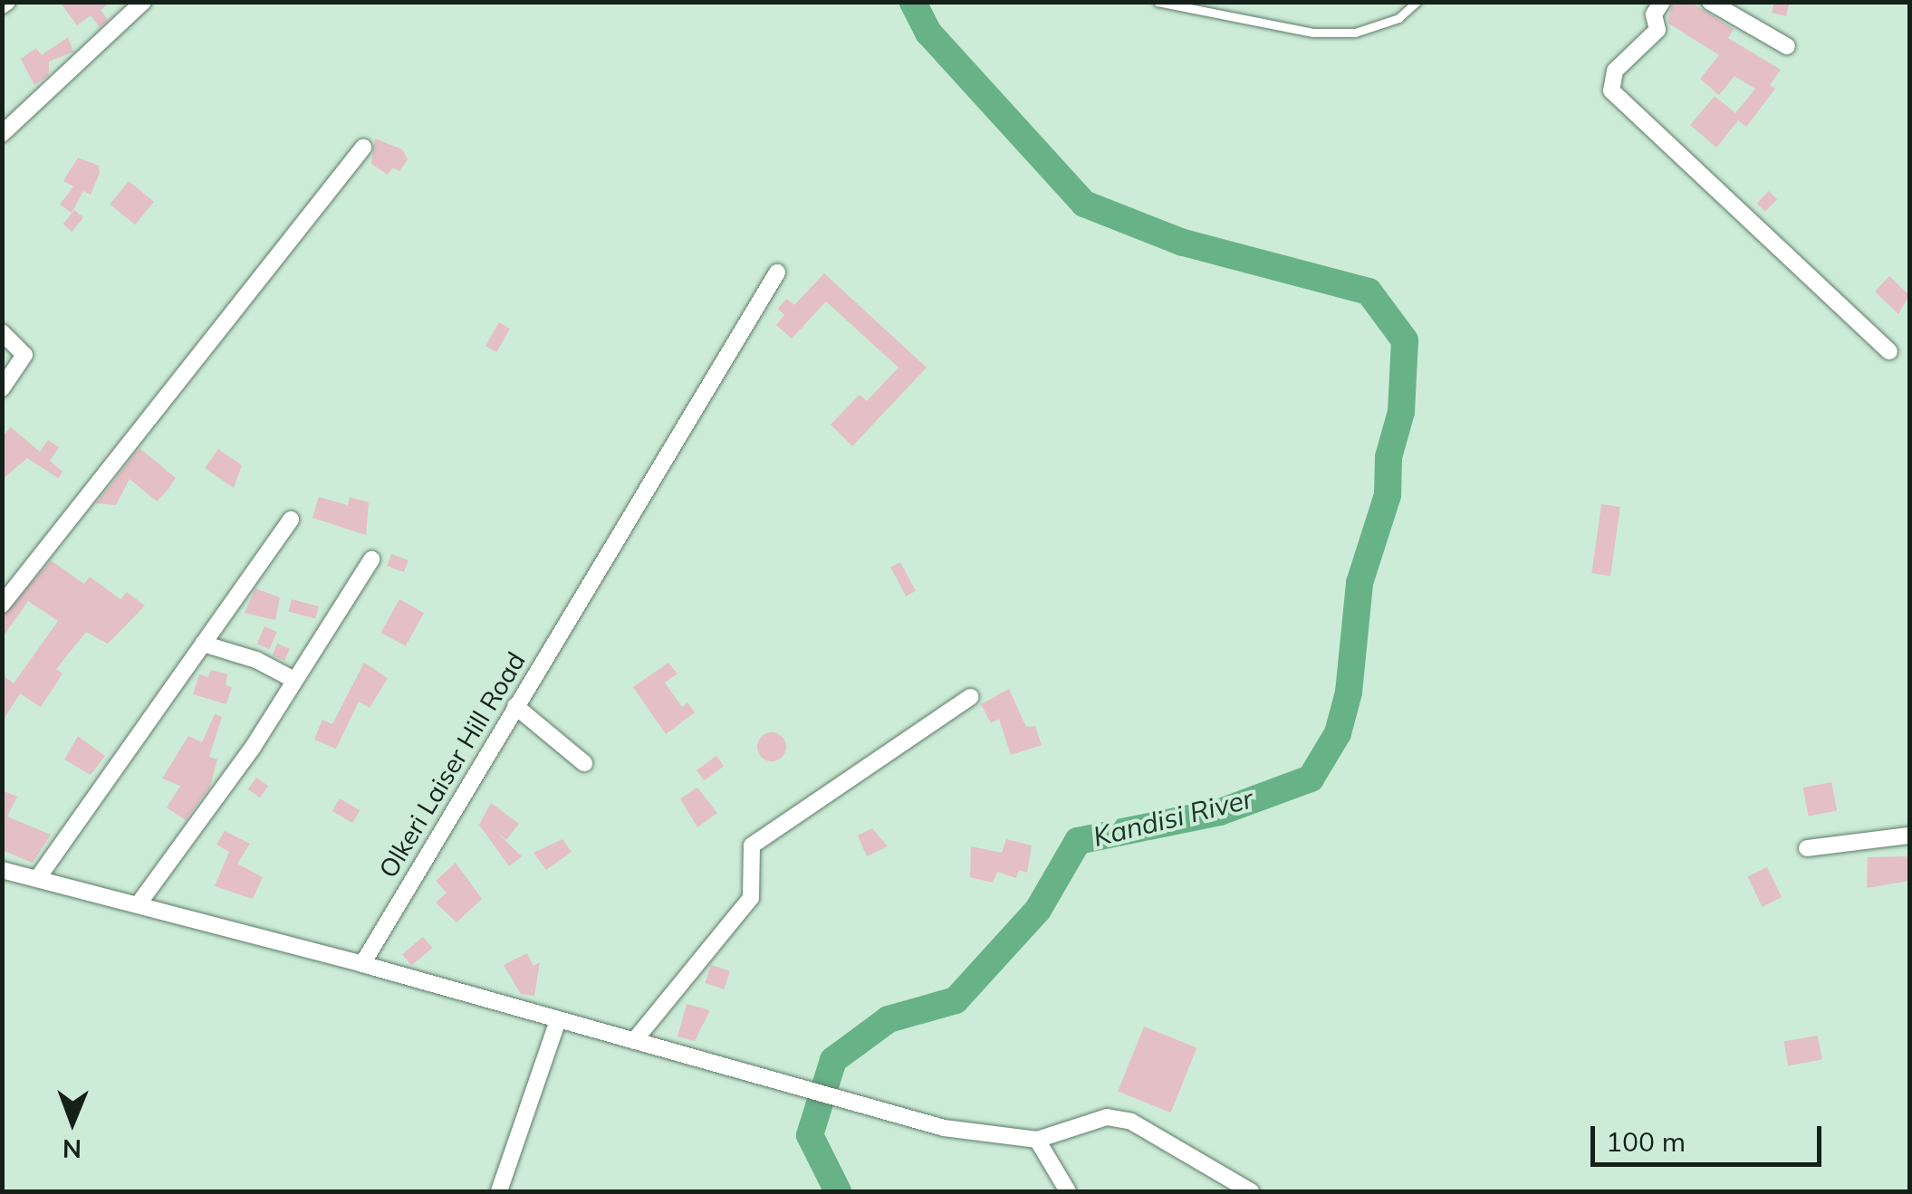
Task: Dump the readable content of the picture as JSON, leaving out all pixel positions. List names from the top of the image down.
{
  "streets": {
    "street": ["Olkeri Laiser Hill Road"]
  },
  "water": ["Kandisi River"],
  "scale_bar": "100 m",
  "north": "bottom"
}
